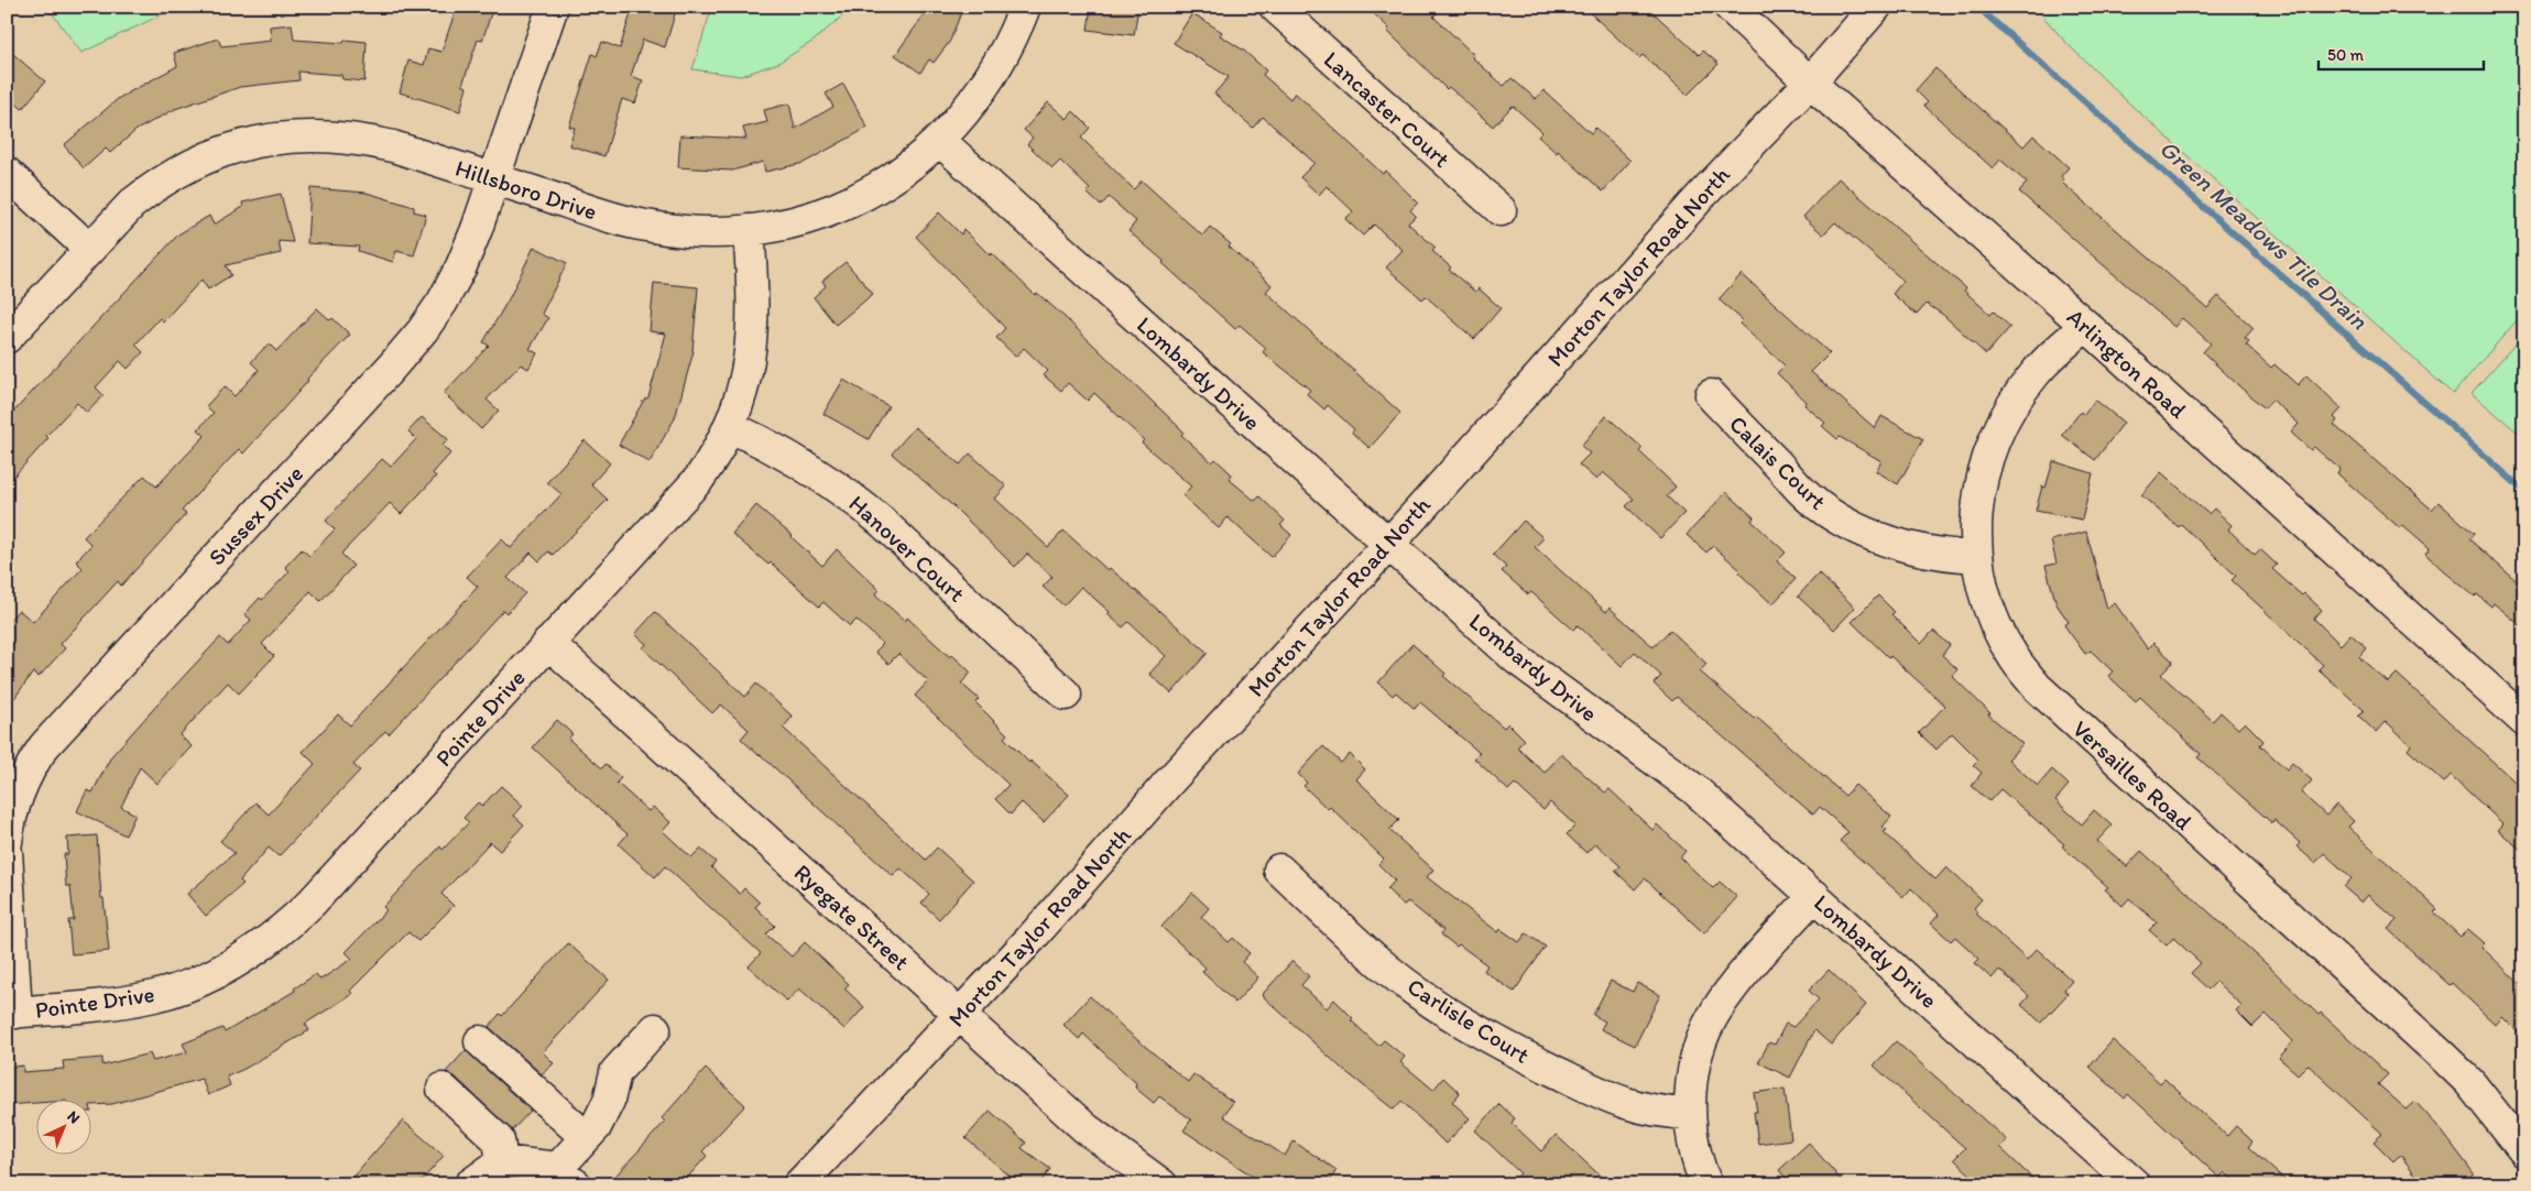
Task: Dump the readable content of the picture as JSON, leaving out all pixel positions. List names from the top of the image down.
{
  "streets": {
    "street": [
      "Lancaster Court",
      "Hillsboro Drive",
      "Morton Taylor Road North",
      "Arlington Road",
      "Lombardy Drive",
      "Calais Court",
      "Sussex Drive",
      "Hanover Court",
      "Pointe Drive",
      "Versailles Road",
      "Ryegate Street",
      "Carlisle Court"
    ]
  },
  "crossings": [
    ["Hillsboro Drive", "Lombardy Drive"],
    ["Hillsboro Drive", "Sussex Drive"],
    ["Hillsboro Drive", "Pointe Drive"],
    ["Morton Taylor Road North", "Arlington Road"],
    ["Morton Taylor Road North", "Lombardy Drive"],
    ["Morton Taylor Road North", "Ryegate Street"],
    ["Arlington Road", "Versailles Road"],
    ["Calais Court", "Versailles Road"],
    ["Hanover Court", "Pointe Drive"],
    ["Pointe Drive", "Ryegate Street"]
  ],
  "water": ["Green Meadows Tile Drain"],
  "scale_bar": "50 m",
  "north": "top right"
}
